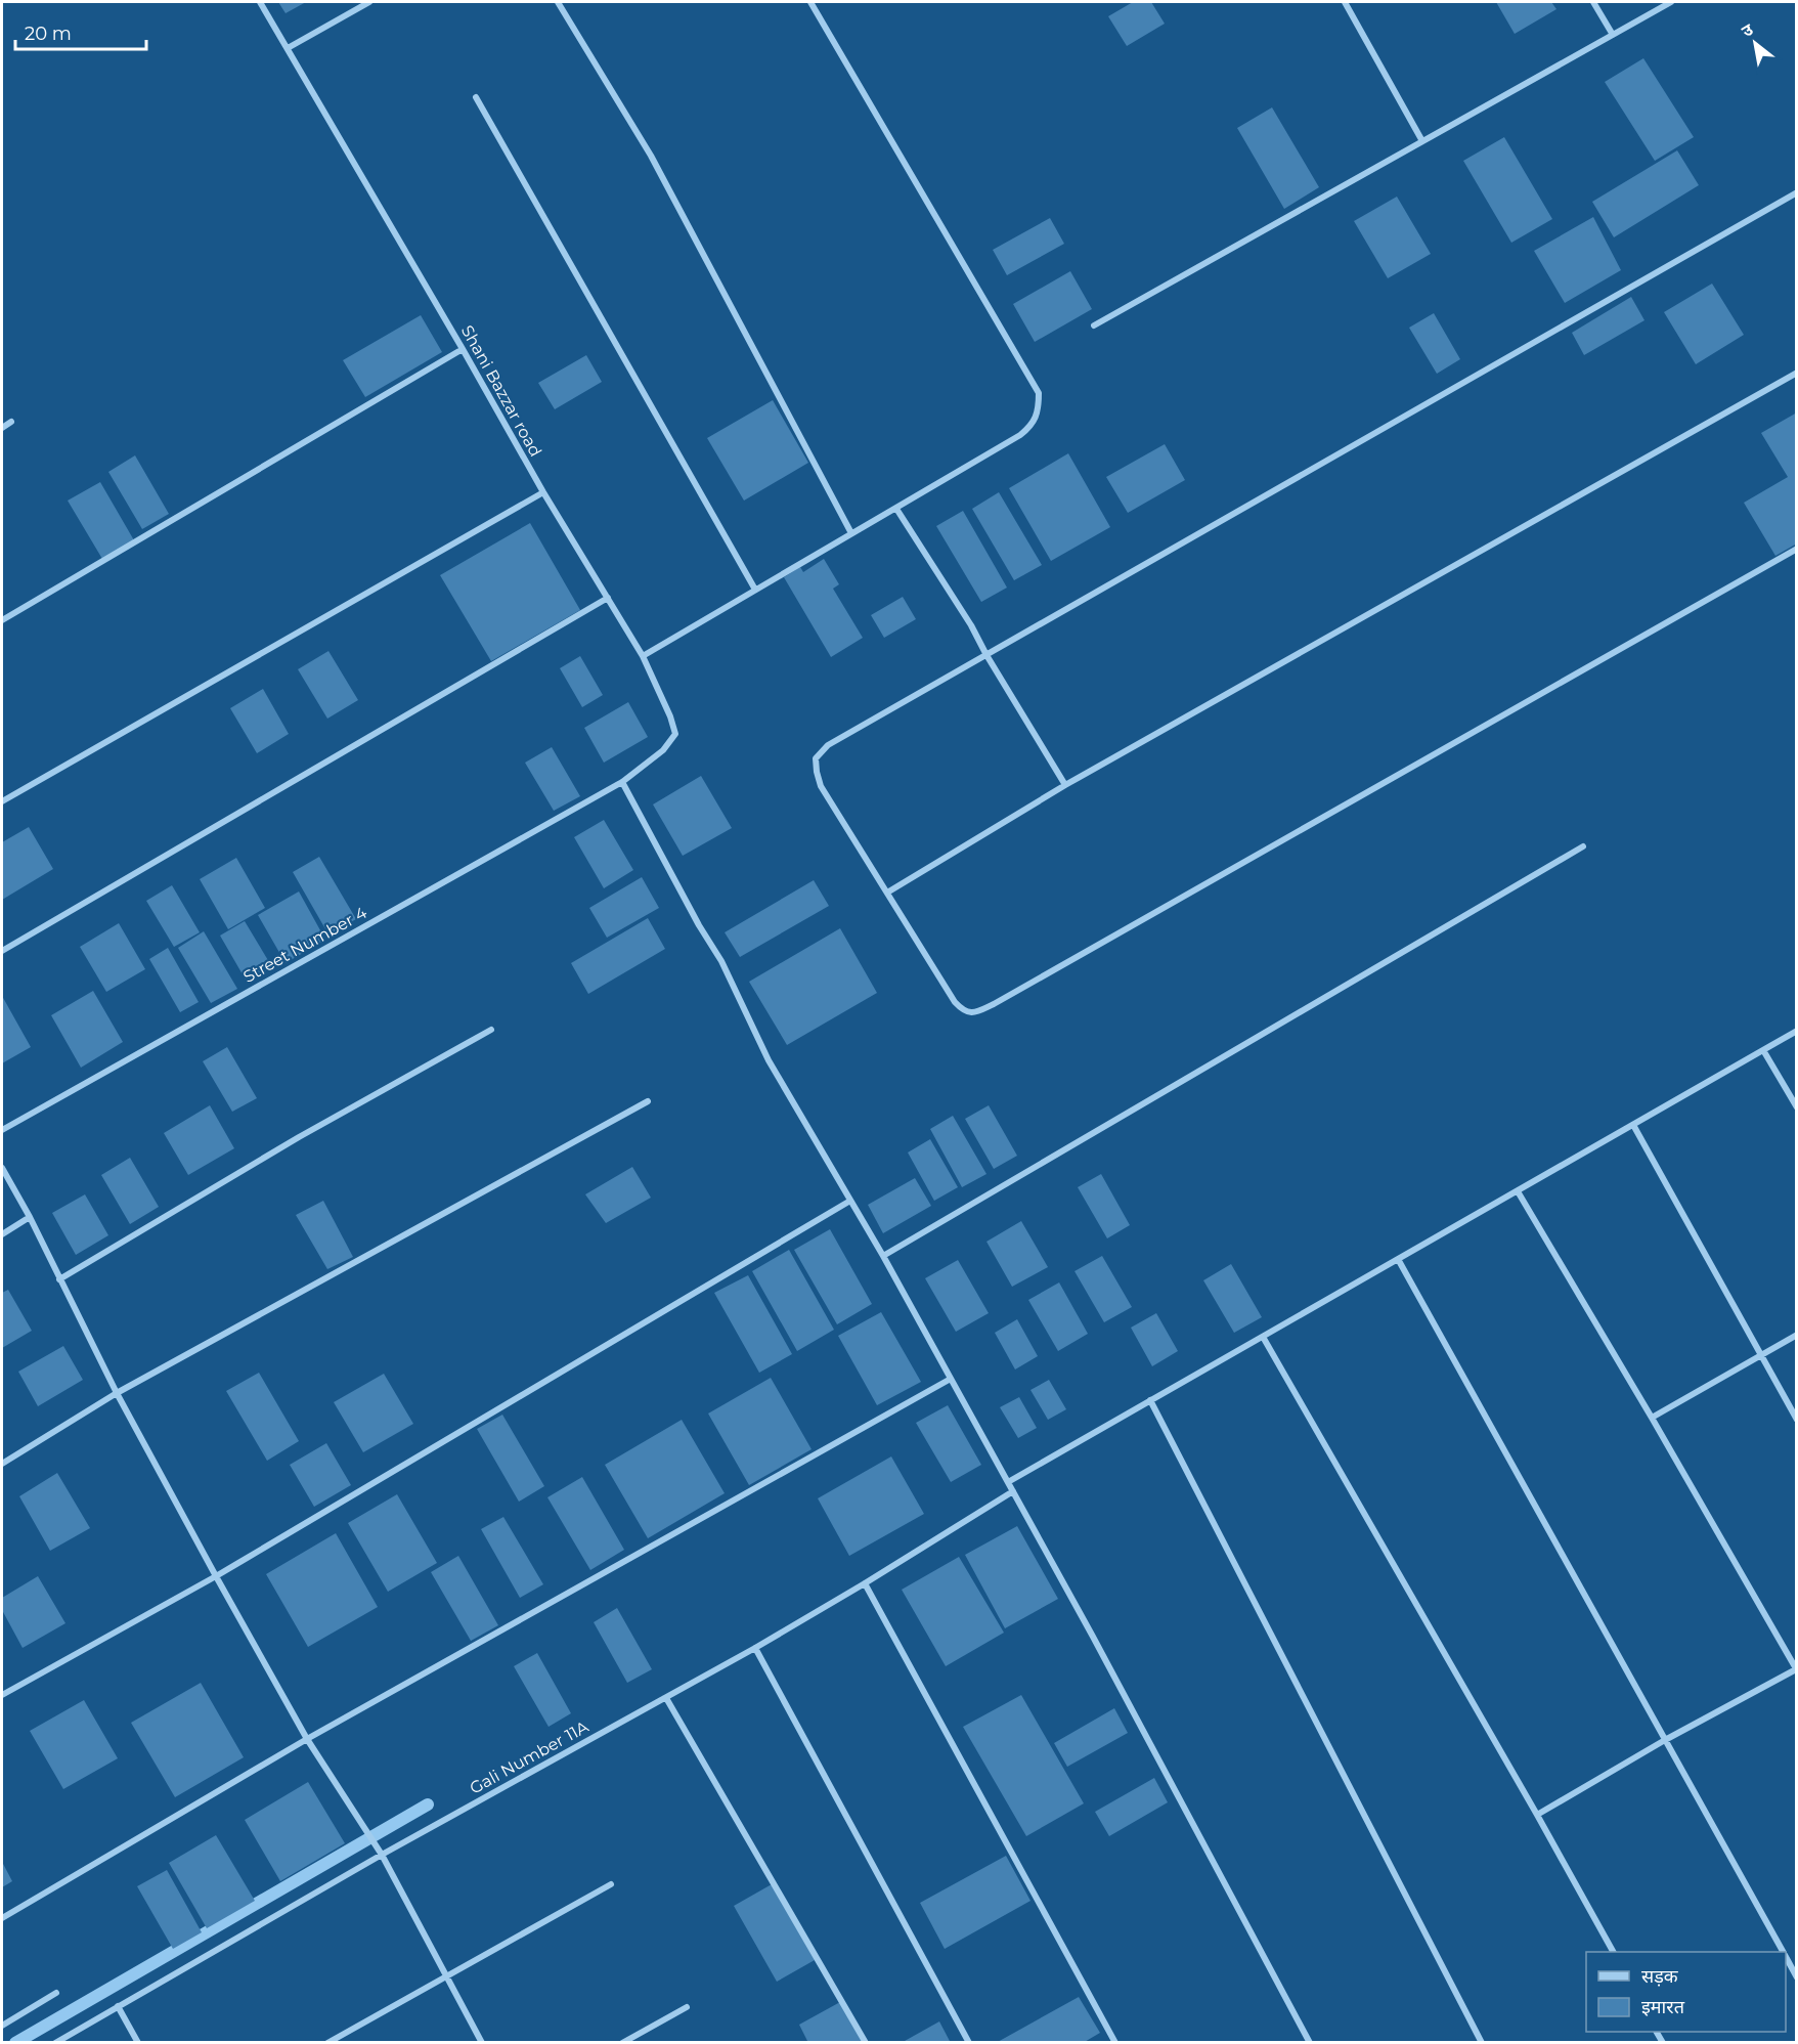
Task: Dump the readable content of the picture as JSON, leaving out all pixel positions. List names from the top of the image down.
{
  "streets": {
    "street": ["Shani Bazzar road", "Street Number 4", "Gali Number 11A"]
  },
  "crossings": [
    ["Shani Bazzar road", "Street Number 4"]
  ],
  "legend": ["सड़क", "इमारत"],
  "scale_bar": "20 m",
  "north": "top left"
}
